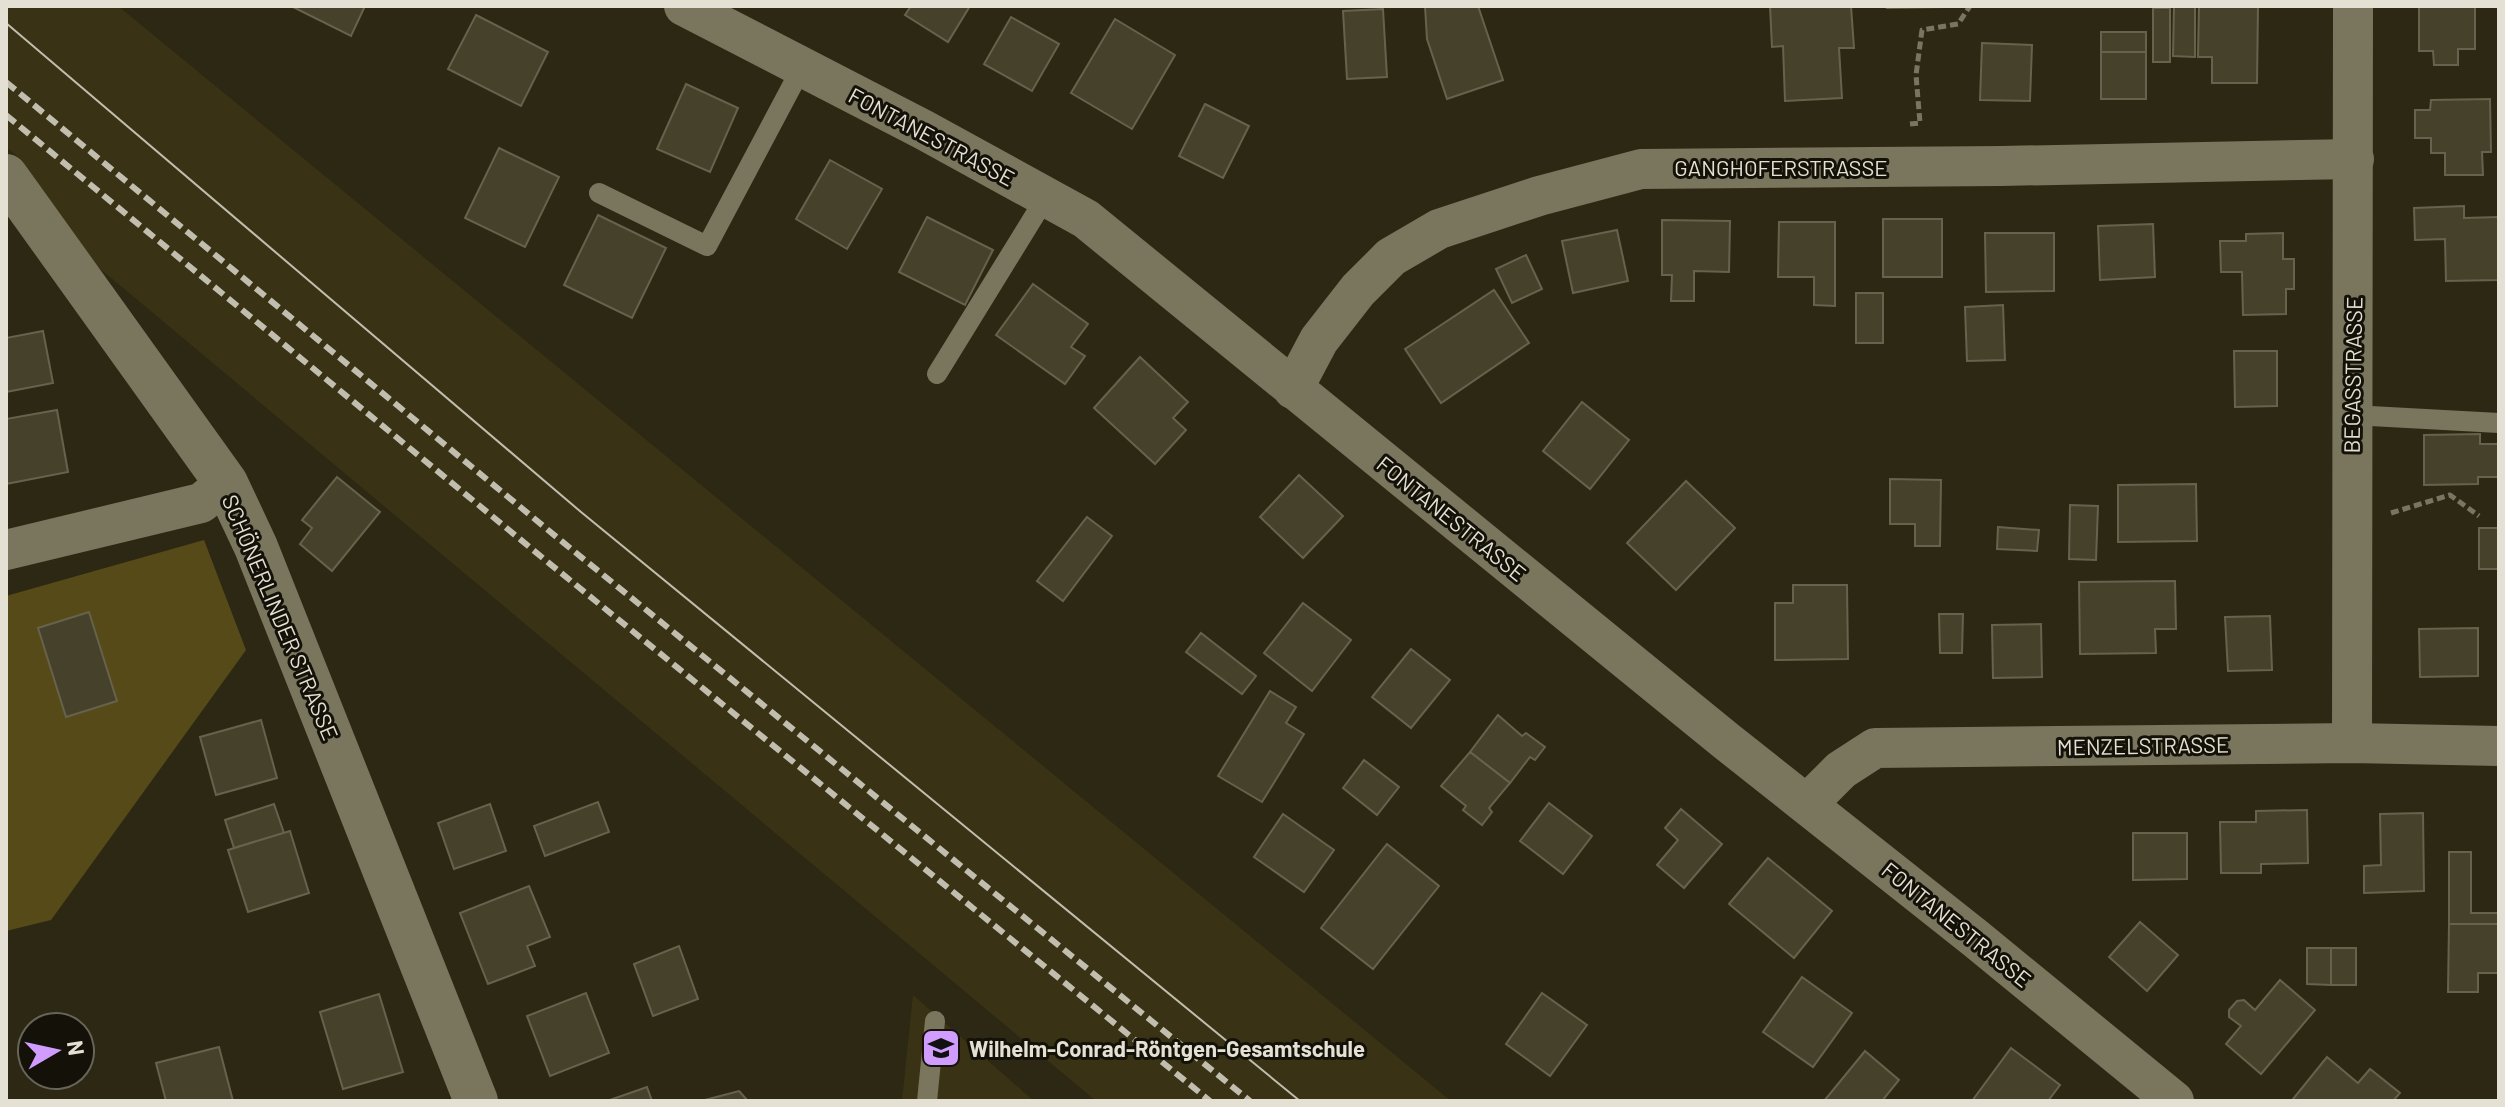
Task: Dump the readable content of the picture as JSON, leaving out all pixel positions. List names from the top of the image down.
{
  "streets": {
    "street": [
      "FONTANESTRASSE",
      "GANGHOFERSTRASSE",
      "BEGASSTRASSE",
      "SCHÖNERLINDER STRASSE",
      "MENZELSTRASSE"
    ]
  },
  "crossings": [
    ["FONTANESTRASSE", "GANGHOFERSTRASSE"],
    ["FONTANESTRASSE", "MENZELSTRASSE"],
    ["GANGHOFERSTRASSE", "BEGASSTRASSE"],
    ["BEGASSTRASSE", "MENZELSTRASSE"]
  ],
  "places": {
    "school or university": ["Wilhelm-Conrad-Röntgen-Gesamtschule"]
  },
  "north": "right"
}
